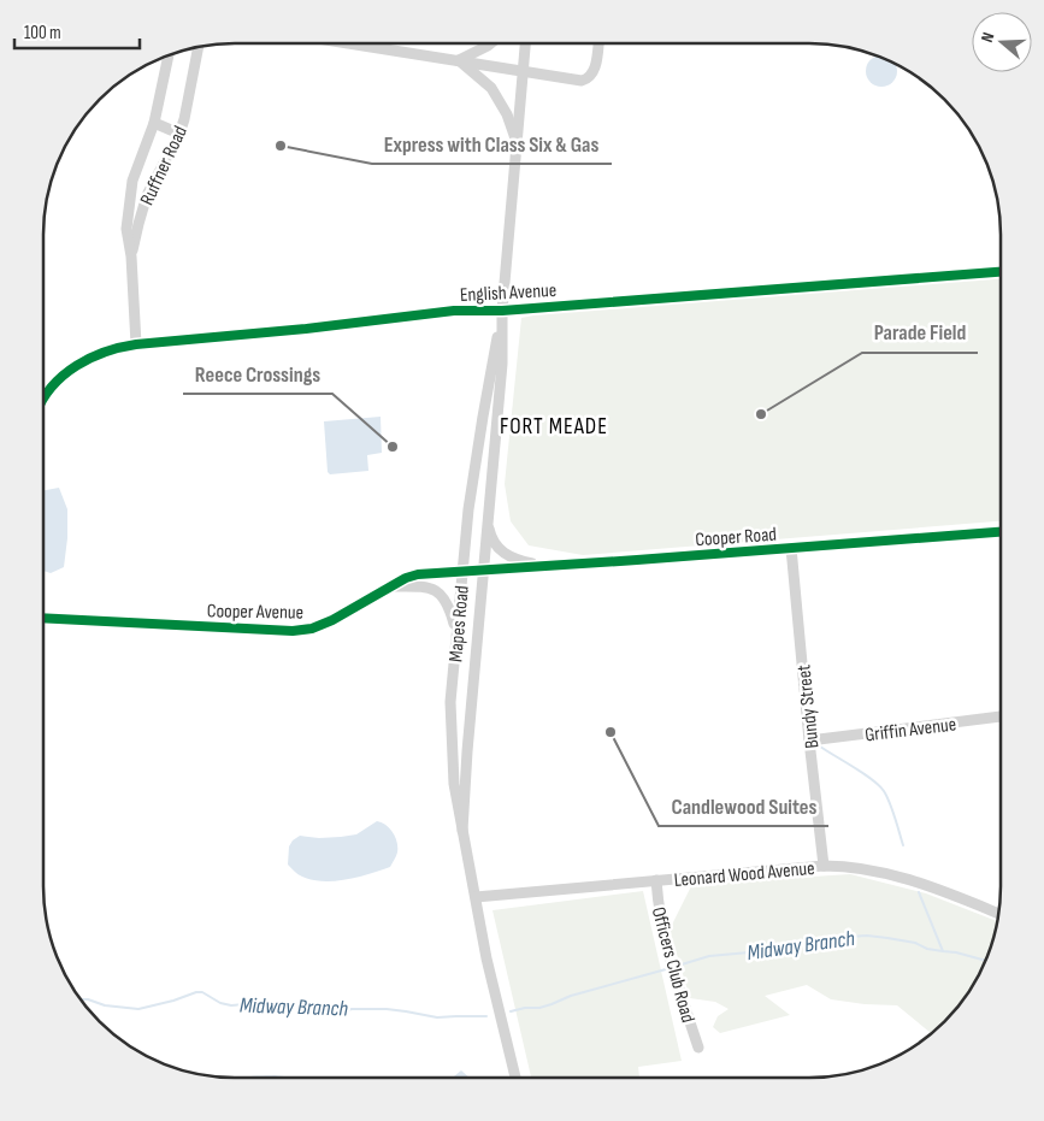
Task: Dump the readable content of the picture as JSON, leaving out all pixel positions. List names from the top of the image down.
{
  "streets": {
    "street": [
      "Ruffner Road",
      "English Avenue",
      "Cooper Road",
      "Cooper Avenue",
      "Mapes Road",
      "Bundy Street",
      "Griffin Avenue",
      "Leonard Wood Avenue",
      "Officers Club Road"
    ]
  },
  "crossings": [
    ["Ruffner Road", "English Avenue"],
    ["English Avenue", "Mapes Road"],
    ["Cooper Road", "Cooper Avenue"],
    ["Cooper Road", "Mapes Road"],
    ["Cooper Road", "Bundy Street"],
    ["Cooper Avenue", "Mapes Road"],
    ["Mapes Road", "Leonard Wood Avenue"],
    ["Bundy Street", "Griffin Avenue"],
    ["Bundy Street", "Leonard Wood Avenue"],
    ["Leonard Wood Avenue", "Officers Club Road"]
  ],
  "districts": ["FORT MEADE"],
  "water": ["Midway Branch"],
  "places": [
    "Express with Class Six & Gas",
    "Parade Field",
    "Reece Crossings",
    "Candlewood Suites"
  ],
  "scale_bar": "100 m",
  "north": "left"
}
